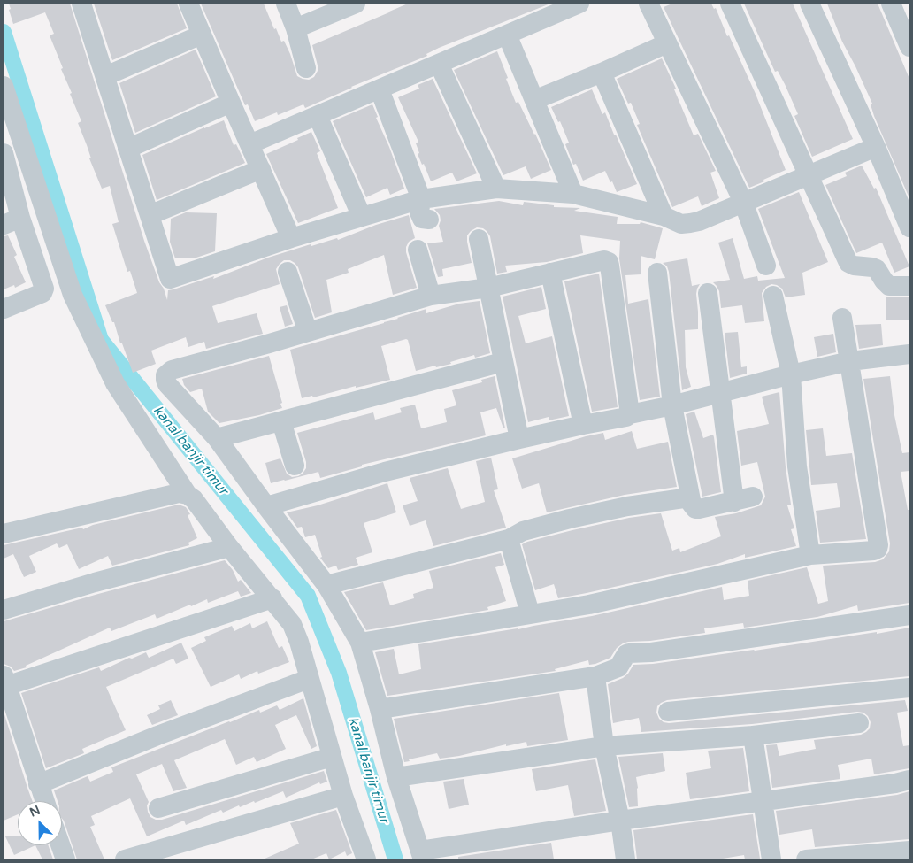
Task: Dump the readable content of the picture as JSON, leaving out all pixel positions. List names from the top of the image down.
{
  "water": ["kanal banjir timur"],
  "north": "top left"
}
